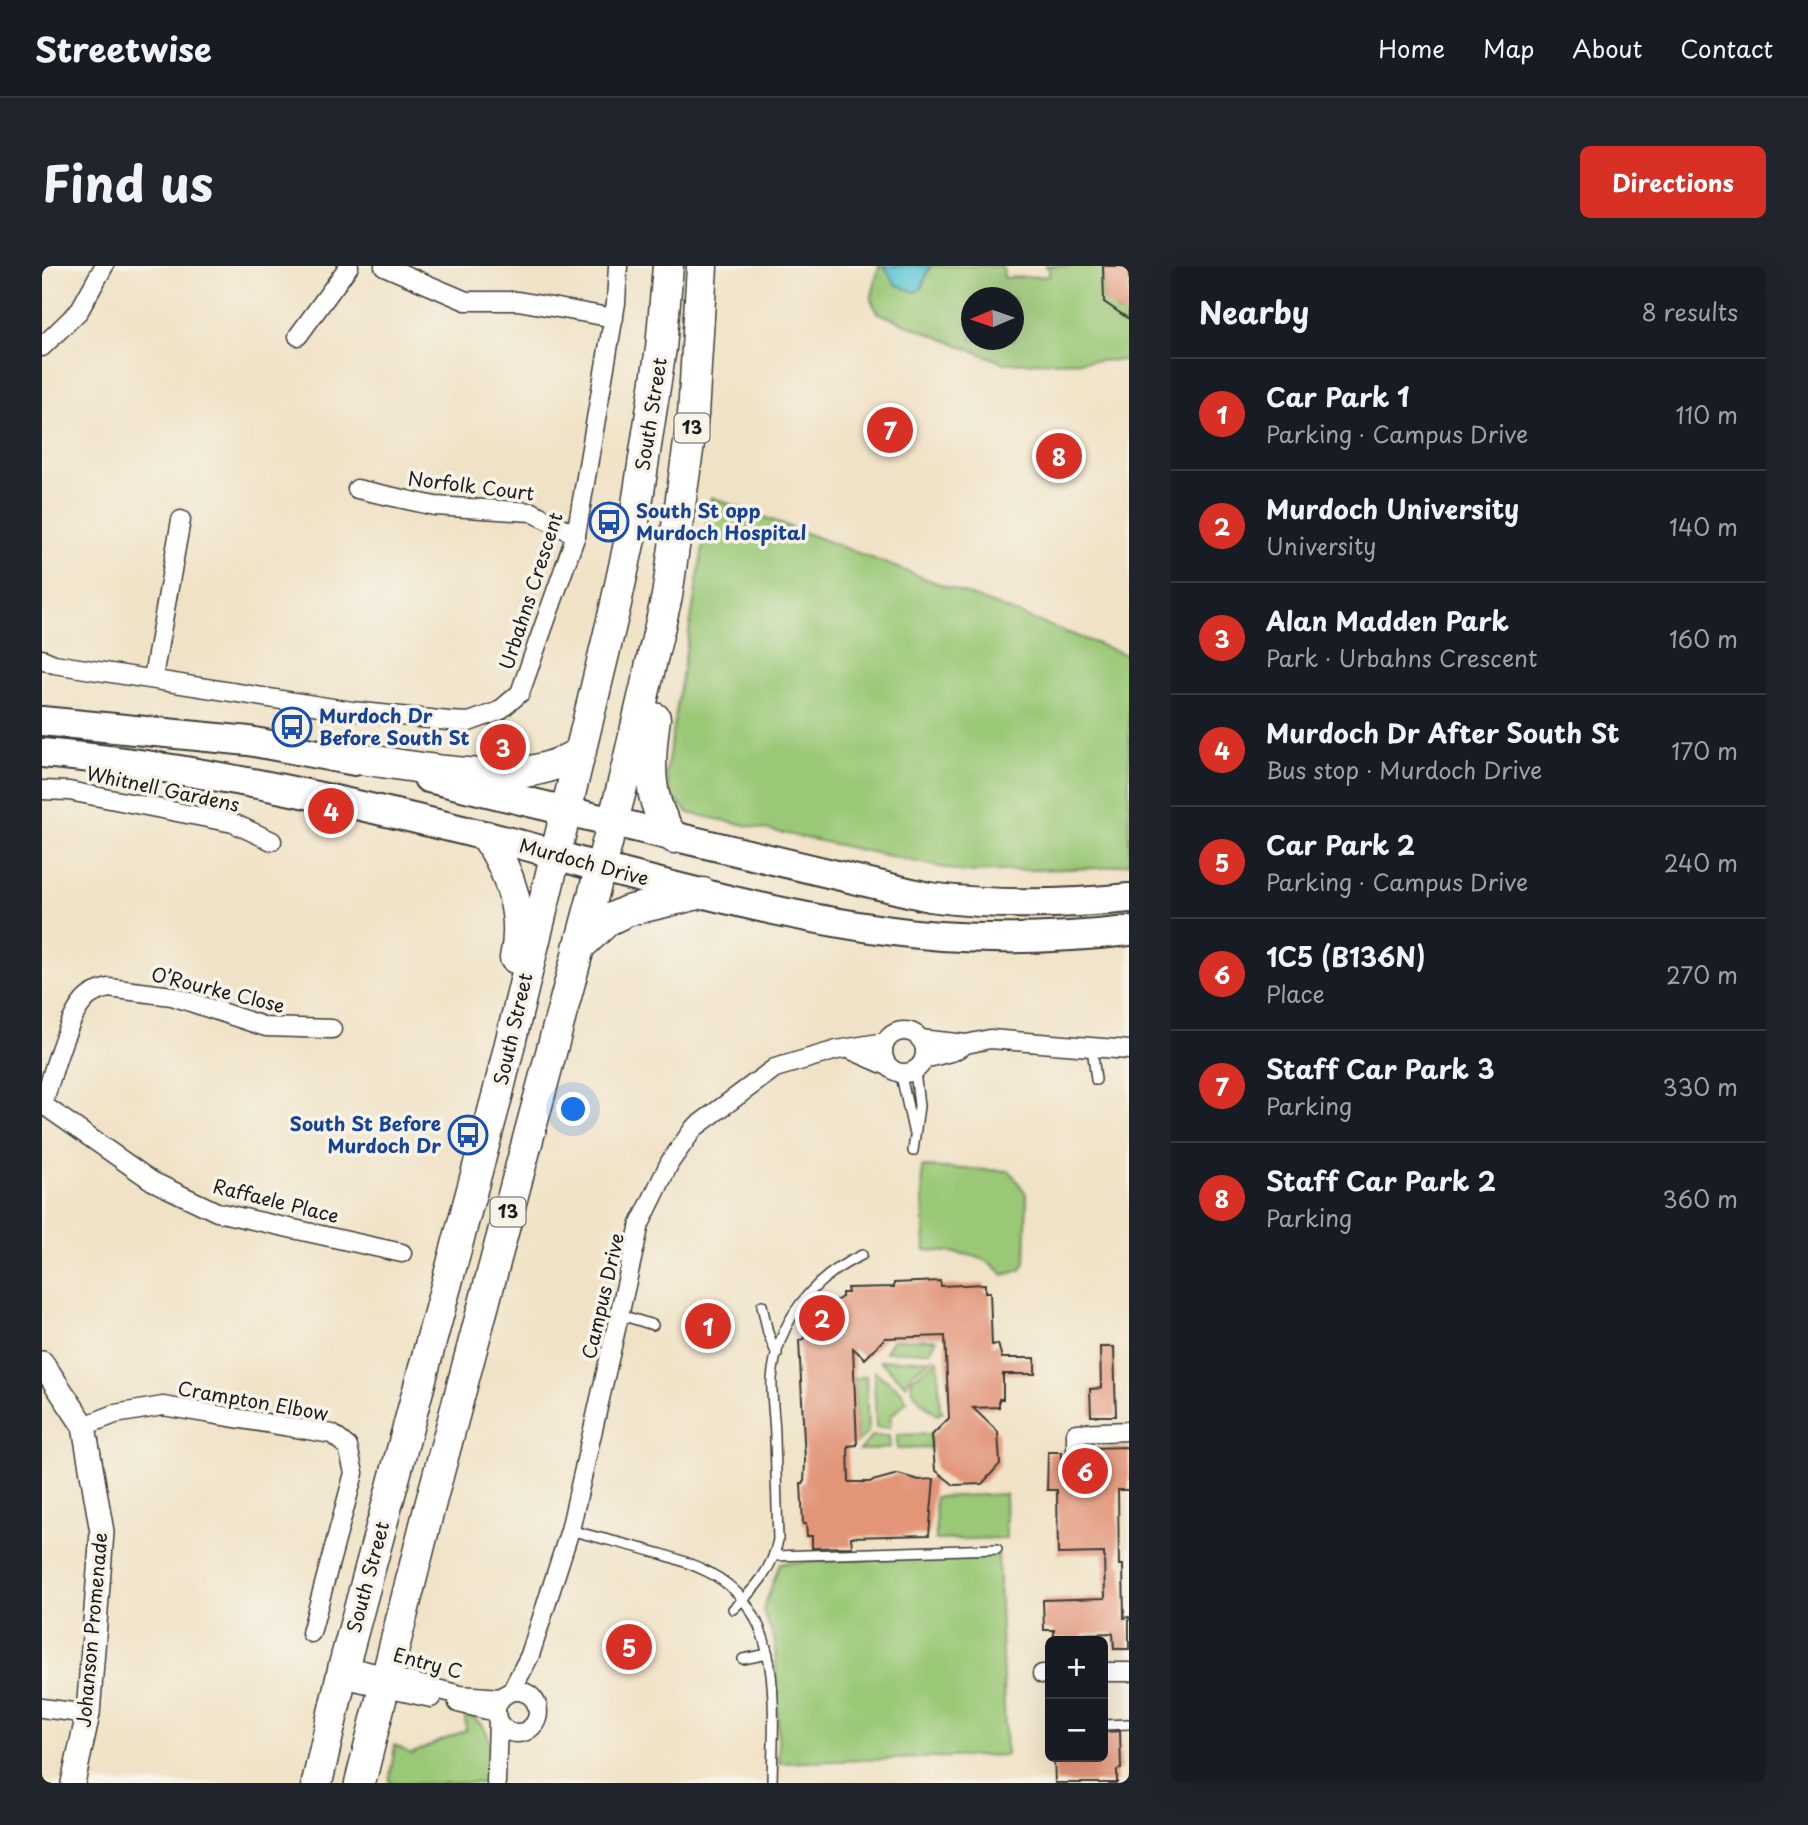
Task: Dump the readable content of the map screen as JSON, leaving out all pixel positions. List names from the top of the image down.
{
  "streets": {
    "highway": ["South Street", "13"],
    "main road": ["Murdoch Drive"],
    "street": [
      "Norfolk Court",
      "Urbahns Crescent",
      "Whitnell Gardens",
      "O’Rourke Close",
      "Raffaele Place",
      "Campus Drive",
      "Crampton Elbow",
      "Johanson Promenade",
      "Entry C"
    ]
  },
  "crossings": [
    ["South Street", "Murdoch Drive"],
    ["South Street", "Entry C"],
    ["Norfolk Court", "Urbahns Crescent"],
    ["O’Rourke Close", "Raffaele Place"],
    ["Campus Drive", "Entry C"],
    ["Crampton Elbow", "Johanson Promenade"]
  ],
  "places": {
    "bus stop": ["South St opp Murdoch Hospital", "Murdoch Dr Before South St", "South St Before Murdoch Dr"]
  },
  "north": "left",
  "page": {
    "header": "Streetwise",
    "nav": [
      "Home",
      "Map",
      "About",
      "Contact"
    ],
    "title": "Find us",
    "buttons": "Directions",
    "heading": ["Nearby", "8 results"],
    "list": [
      {
        "mark": "1",
        "name": "Car Park 1",
        "note": "Parking · Campus Drive",
        "value": "110 m"
      },
      {
        "mark": "2",
        "name": "Murdoch University",
        "note": "University",
        "value": "140 m"
      },
      {
        "mark": "3",
        "name": "Alan Madden Park",
        "note": "Park · Urbahns Crescent",
        "value": "160 m"
      },
      {
        "mark": "4",
        "name": "Murdoch Dr After South St",
        "note": "Bus stop · Murdoch Drive",
        "value": "170 m"
      },
      {
        "mark": "5",
        "name": "Car Park 2",
        "note": "Parking · Campus Drive",
        "value": "240 m"
      },
      {
        "mark": "6",
        "name": "1C5 (B136N)",
        "note": "Place",
        "value": "270 m"
      },
      {
        "mark": "7",
        "name": "Staff Car Park 3",
        "note": "Parking",
        "value": "330 m"
      },
      {
        "mark": "8",
        "name": "Staff Car Park 2",
        "note": "Parking",
        "value": "360 m"
      }
    ],
    "pins": [
      "7",
      "8",
      "3",
      "4",
      "2",
      "1",
      "6",
      "5"
    ],
    "map_buttons": ["+", "−"]
  }
}
